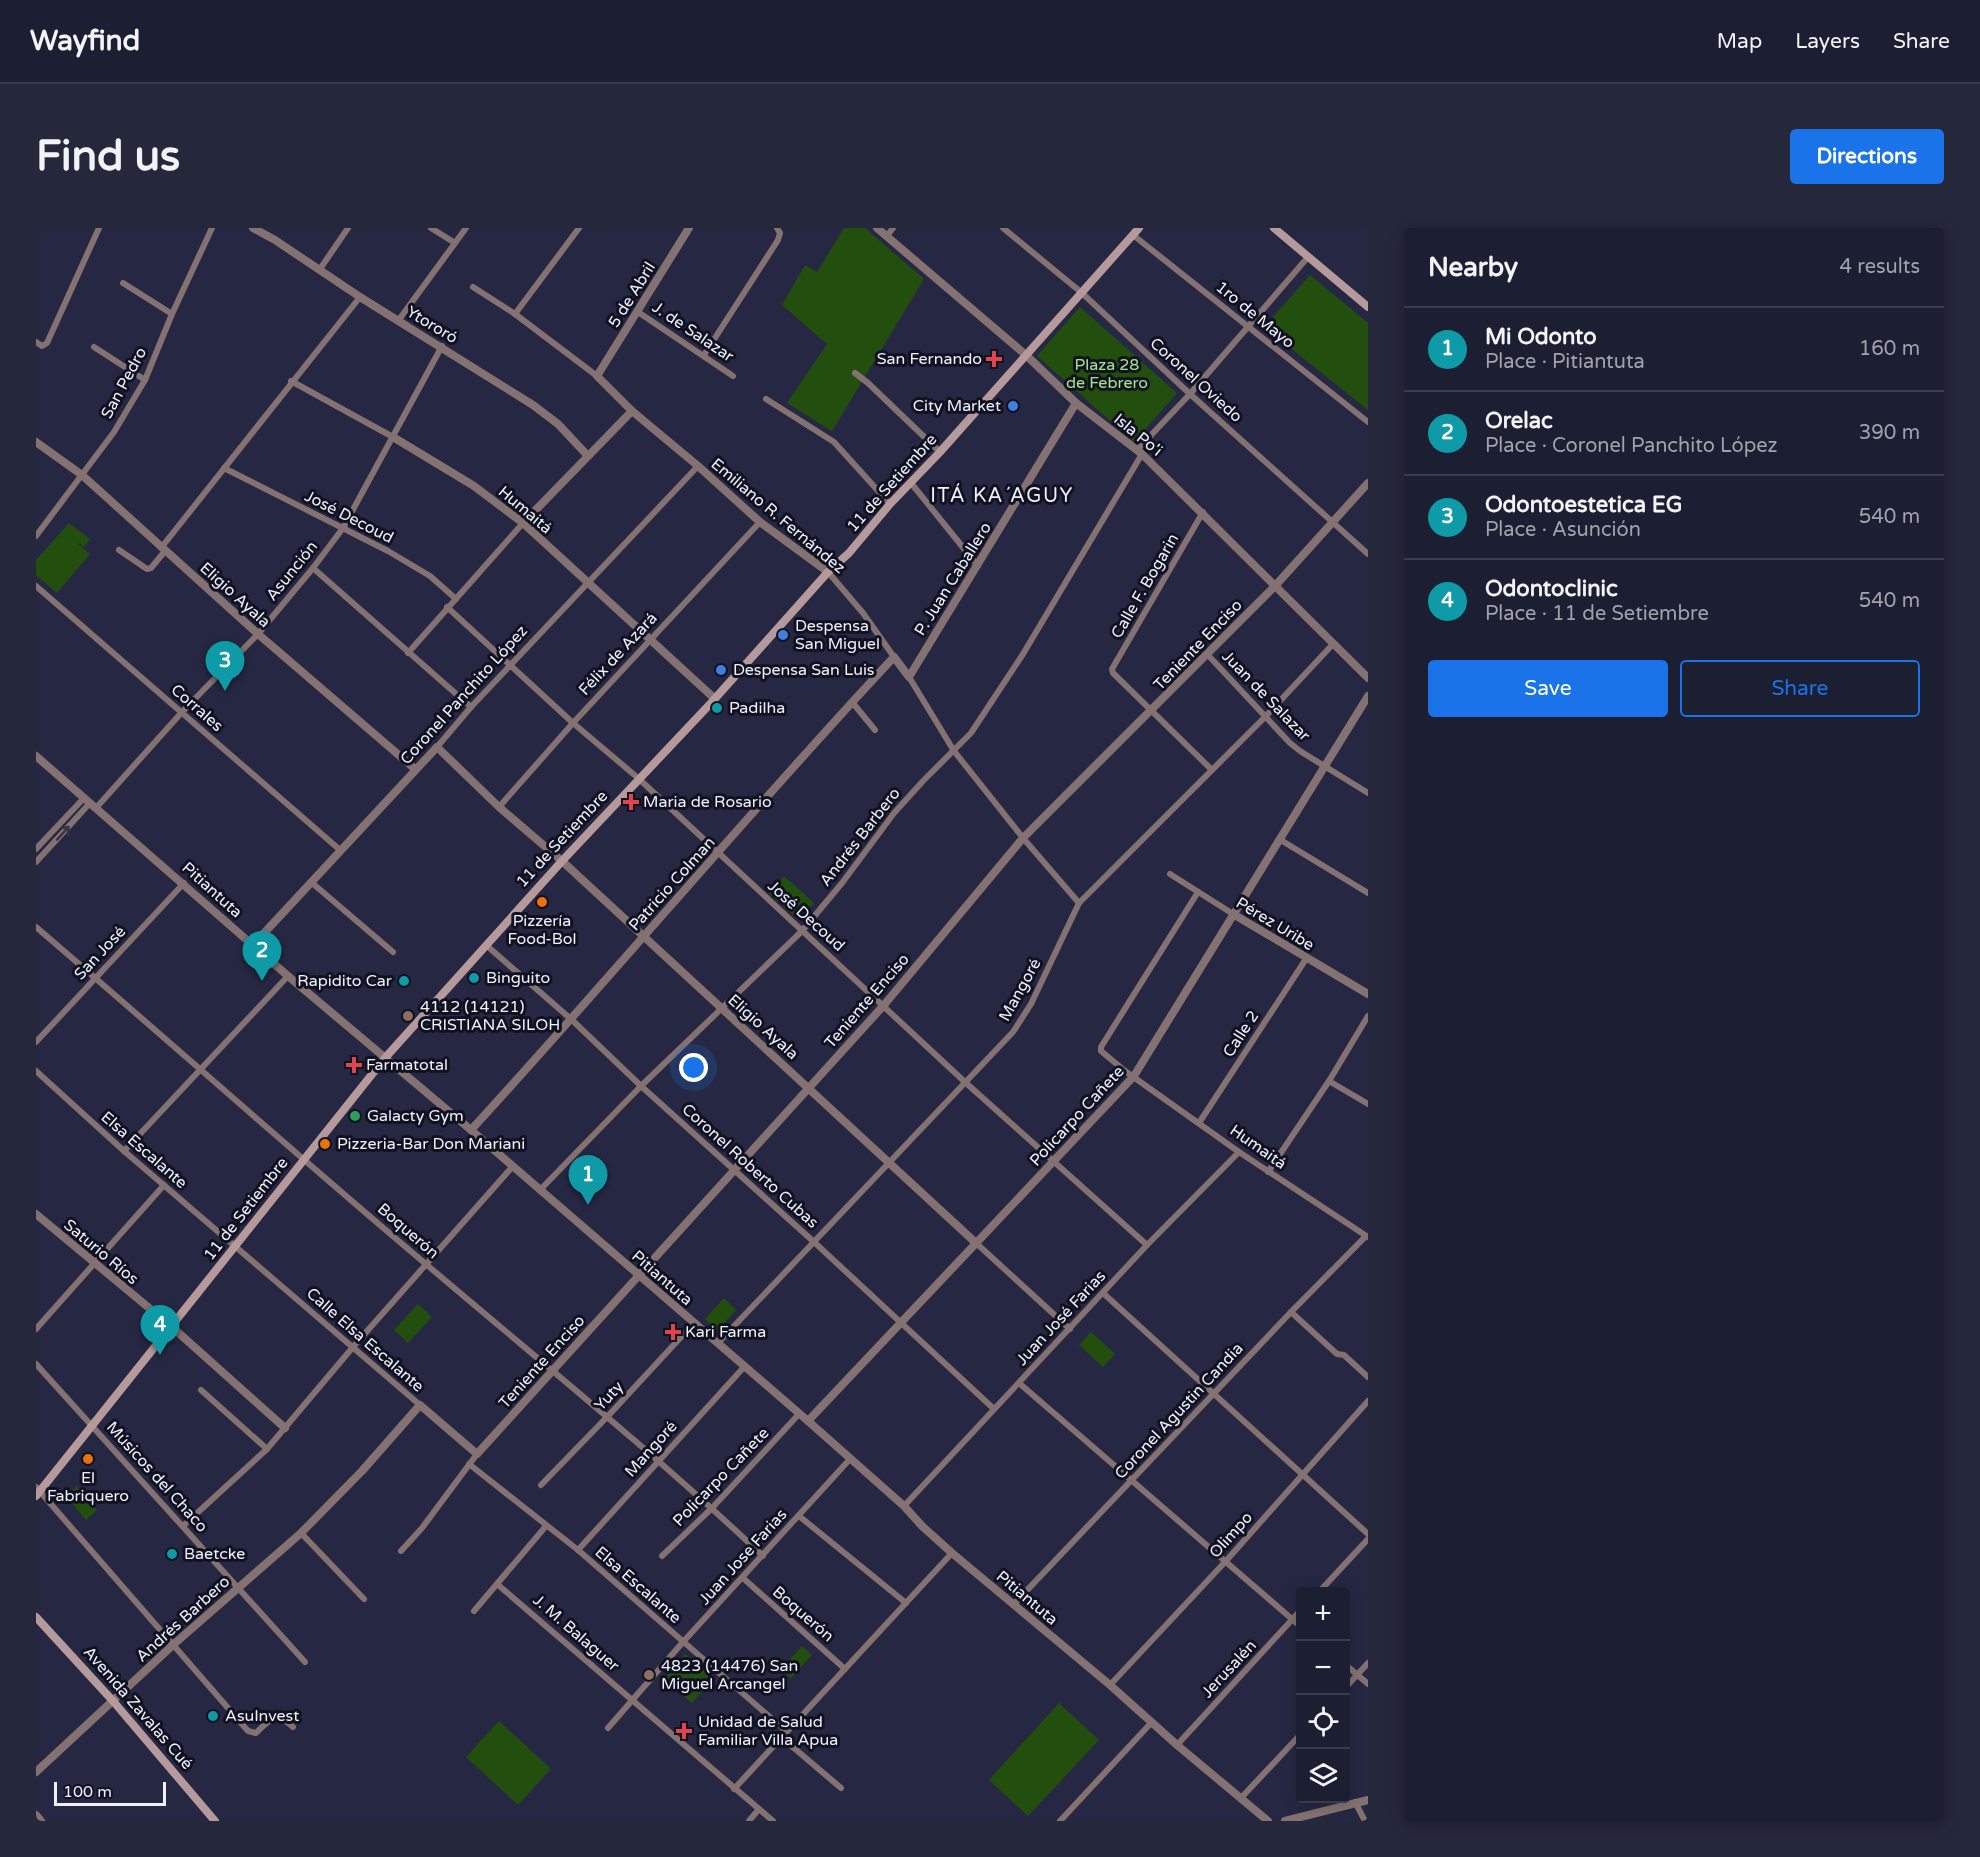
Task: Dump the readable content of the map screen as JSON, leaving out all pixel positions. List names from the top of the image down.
{
  "streets": {
    "main road": ["11 de Setiembre", "Avenida Zavalas Cué"],
    "street": [
      "5 de Abril",
      "1ro de Mayo",
      "Ytororó",
      "J. de Salazar",
      "Coronel Oviedo",
      "San Pedro",
      "Isla Po'i",
      "Humaitá",
      "Emiliano R. Fernández",
      "José Decoud",
      "Asunción",
      "P. Juan Caballero",
      "Calle F. Bogarin",
      "Eligio Ayala",
      "Teniente Enciso",
      "Félix de Azará",
      "Coronel Panchito López",
      "Juan de Salazar",
      "Corrales",
      "Andrés Barbero",
      "Patricio Colman",
      "Pitiantuta",
      "Pérez Uribe",
      "San José",
      "Mangoré",
      "Calle 2",
      "Policarpo Cañete",
      "Elsa Escalante",
      "Coronel Roberto Cubas",
      "Boquerón",
      "Saturio Ríos",
      "Juan José Farias",
      "Calle Elsa Escalante",
      "Yuty",
      "Coronel Agustin Candia",
      "Músicos del Chaco",
      "Olimpo",
      "Juan Jose Farias",
      "J. M. Balaguer",
      "Jerusalén"
    ]
  },
  "crossings": [
    ["5 de Abril", "J. de Salazar"],
    ["5 de Abril", "Emiliano R. Fernández"],
    ["1ro de Mayo", "11 de Setiembre"],
    ["1ro de Mayo", "Andrés Barbero"],
    ["Ytororó", "Asunción"],
    ["Coronel Oviedo", "11 de Setiembre"],
    ["Coronel Oviedo", "Teniente Enciso"],
    ["Coronel Oviedo", "Andrés Barbero"],
    ["San Pedro", "Eligio Ayala"],
    ["Isla Po'i", "11 de Setiembre"],
    ["Isla Po'i", "P. Juan Caballero"],
    ["Isla Po'i", "Calle F. Bogarin"],
    ["Isla Po'i", "Teniente Enciso"],
    ["Isla Po'i", "Andrés Barbero"],
    ["Isla Po'i", "Mangoré"],
    ["11 de Setiembre", "Humaitá"],
    ["11 de Setiembre", "Emiliano R. Fernández"],
    ["11 de Setiembre", "José Decoud"],
    ["11 de Setiembre", "Eligio Ayala"],
    ["11 de Setiembre", "Pitiantuta"],
    ["11 de Setiembre", "Elsa Escalante"],
    ["11 de Setiembre", "Coronel Roberto Cubas"],
    ["11 de Setiembre", "Boquerón"],
    ["11 de Setiembre", "Saturio Ríos"],
    ["11 de Setiembre", "Calle Elsa Escalante"],
    ["11 de Setiembre", "Músicos del Chaco"],
    ["Humaitá", "Asunción"],
    ["Humaitá", "Félix de Azará"],
    ["Humaitá", "Coronel Panchito López"],
    ["Humaitá", "Pérez Uribe"],
    ["Humaitá", "Calle 2"],
    ["Humaitá", "Policarpo Cañete"],
    ["Humaitá", "Juan José Farias"],
    ["Humaitá", "Coronel Agustin Candia"],
    ["Emiliano R. Fernández", "P. Juan Caballero"],
    ["Emiliano R. Fernández", "Teniente Enciso"],
    ["Emiliano R. Fernández", "Félix de Azará"],
    ["Emiliano R. Fernández", "Coronel Panchito López"],
    ["Emiliano R. Fernández", "Andrés Barbero"],
    ["Emiliano R. Fernández", "Patricio Colman"],
    ["Emiliano R. Fernández", "Mangoré"],
    ["José Decoud", "Asunción"],
    ["José Decoud", "Teniente Enciso"],
    ["José Decoud", "Félix de Azará"],
    ["José Decoud", "Coronel Panchito López"],
    ["José Decoud", "Andrés Barbero"],
    ["José Decoud", "Patricio Colman"],
    ["José Decoud", "Mangoré"],
    ["José Decoud", "Policarpo Cañete"],
    ["José Decoud", "Juan José Farias"],
    ["Asunción", "Eligio Ayala"],
    ["Asunción", "Corrales"],
    ["Asunción", "Pitiantuta"],
    ["Calle F. Bogarin", "Teniente Enciso"],
    ["Eligio Ayala", "Teniente Enciso"],
    ["Eligio Ayala", "Félix de Azará"],
    ["Eligio Ayala", "Coronel Panchito López"],
    ["Eligio Ayala", "Andrés Barbero"],
    ["Eligio Ayala", "Patricio Colman"],
    ["Eligio Ayala", "Mangoré"],
    ["Eligio Ayala", "Policarpo Cañete"],
    ["Eligio Ayala", "Juan José Farias"],
    ["Teniente Enciso", "Juan de Salazar"],
    ["Teniente Enciso", "Pitiantuta"],
    ["Teniente Enciso", "Elsa Escalante"],
    ["Teniente Enciso", "Coronel Roberto Cubas"],
    ["Teniente Enciso", "Boquerón"],
    ["Teniente Enciso", "Calle Elsa Escalante"],
    ["Coronel Panchito López", "Corrales"],
    ["Coronel Panchito López", "Pitiantuta"],
    ["Juan de Salazar", "Mangoré"],
    ["Juan de Salazar", "Policarpo Cañete"],
    ["Andrés Barbero", "Pitiantuta"],
    ["Andrés Barbero", "Coronel Roberto Cubas"],
    ["Andrés Barbero", "Calle Elsa Escalante"],
    ["Andrés Barbero", "Músicos del Chaco"],
    ["Andrés Barbero", "Avenida Zavalas Cué"],
    ["Patricio Colman", "Pitiantuta"],
    ["Patricio Colman", "Coronel Roberto Cubas"],
    ["Pitiantuta", "San José"],
    ["Pitiantuta", "Mangoré"],
    ["Pitiantuta", "Policarpo Cañete"],
    ["Pitiantuta", "Juan José Farias"],
    ["Pitiantuta", "Yuty"],
    ["Pitiantuta", "Coronel Agustin Candia"],
    ["Pitiantuta", "Olimpo"],
    ["Pitiantuta", "Juan Jose Farias"],
    ["Pitiantuta", "Jerusalén"],
    ["Pérez Uribe", "Calle 2"],
    ["Pérez Uribe", "Policarpo Cañete"],
    ["San José", "Boquerón"],
    ["Mangoré", "Elsa Escalante"],
    ["Mangoré", "Coronel Roberto Cubas"],
    ["Mangoré", "Boquerón"],
    ["Policarpo Cañete", "Coronel Roberto Cubas"],
    ["Policarpo Cañete", "Boquerón"],
    ["Elsa Escalante", "Calle Elsa Escalante"],
    ["Elsa Escalante", "Juan Jose Farias"],
    ["Coronel Roberto Cubas", "Juan José Farias"],
    ["Boquerón", "Yuty"],
    ["Boquerón", "Juan Jose Farias"],
    ["Juan Jose Farias", "J. M. Balaguer"]
  ],
  "districts": ["ITÁ KA´AGUY"],
  "parks": ["Plaza 28 de Febrero"],
  "places": {
    "health": [
      "San Fernando",
      "Maria de Rosario",
      "Farmatotal",
      "Kari Farma",
      "Unidad de Salud Familiar Villa Apua"
    ],
    "other": [
      "City Market",
      "Despensa San Miguel",
      "Despensa San Luis",
      "Padilha",
      "Pizzería Food-Bol",
      "Binguito",
      "Rapidito Car",
      "4112 (14121) CRISTIANA SILOH",
      "Galacty Gym",
      "Pizzeria-Bar Don Mariani",
      "El Fabriquero",
      "Baetcke",
      "4823 (14476) San Miguel Arcangel",
      "AsuInvest"
    ]
  },
  "scale_bar": "100 m",
  "page": {
    "header": "Wayfind",
    "nav": ["Map", "Layers", "Share"],
    "buttons": [
      "Directions",
      ["Save", "Share"]
    ],
    "title": "Find us",
    "heading": ["Nearby", "4 results"],
    "list": [
      {
        "mark": "1",
        "name": "Mi Odonto",
        "note": "Place · Pitiantuta",
        "value": "160 m"
      },
      {
        "mark": "2",
        "name": "Orelac",
        "note": "Place · Coronel Panchito López",
        "value": "390 m"
      },
      {
        "mark": "3",
        "name": "Odontoestetica EG",
        "note": "Place · Asunción",
        "value": "540 m"
      },
      {
        "mark": "4",
        "name": "Odontoclinic",
        "note": "Place · 11 de Setiembre",
        "value": "540 m"
      }
    ],
    "pins": [
      "3",
      "2",
      "1",
      "4"
    ],
    "map_buttons": ["+", "−"],
    "scale": "100 m"
  }
}
